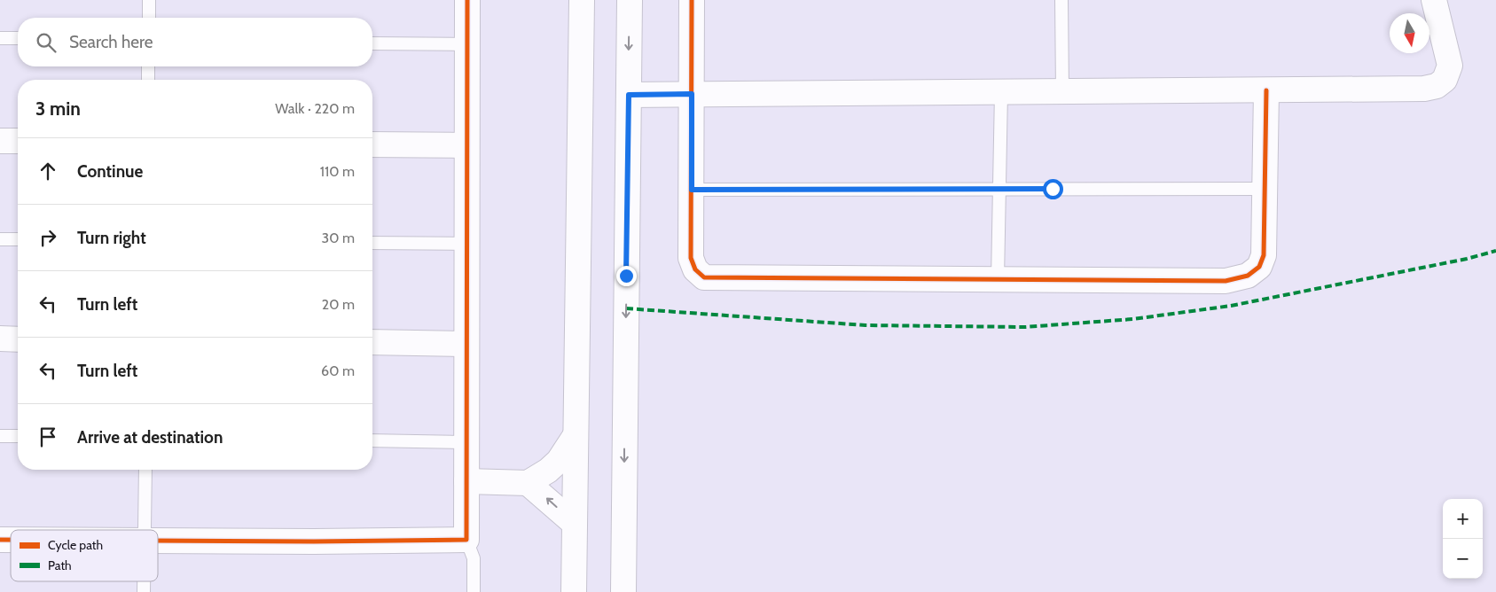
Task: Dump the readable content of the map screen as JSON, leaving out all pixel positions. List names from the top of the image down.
{
  "legend": ["Cycle path", "Path"],
  "north": "bottom",
  "page": {
    "search": "Search here",
    "heading": ["3 min", "Walk · 220 m"],
    "list": [
      ["Continue", "110 m"],
      ["Turn right", "30 m"],
      ["Turn left", "20 m"],
      ["Turn left", "60 m"],
      "Arrive at destination"
    ],
    "map_buttons": ["+", "−"]
  }
}
